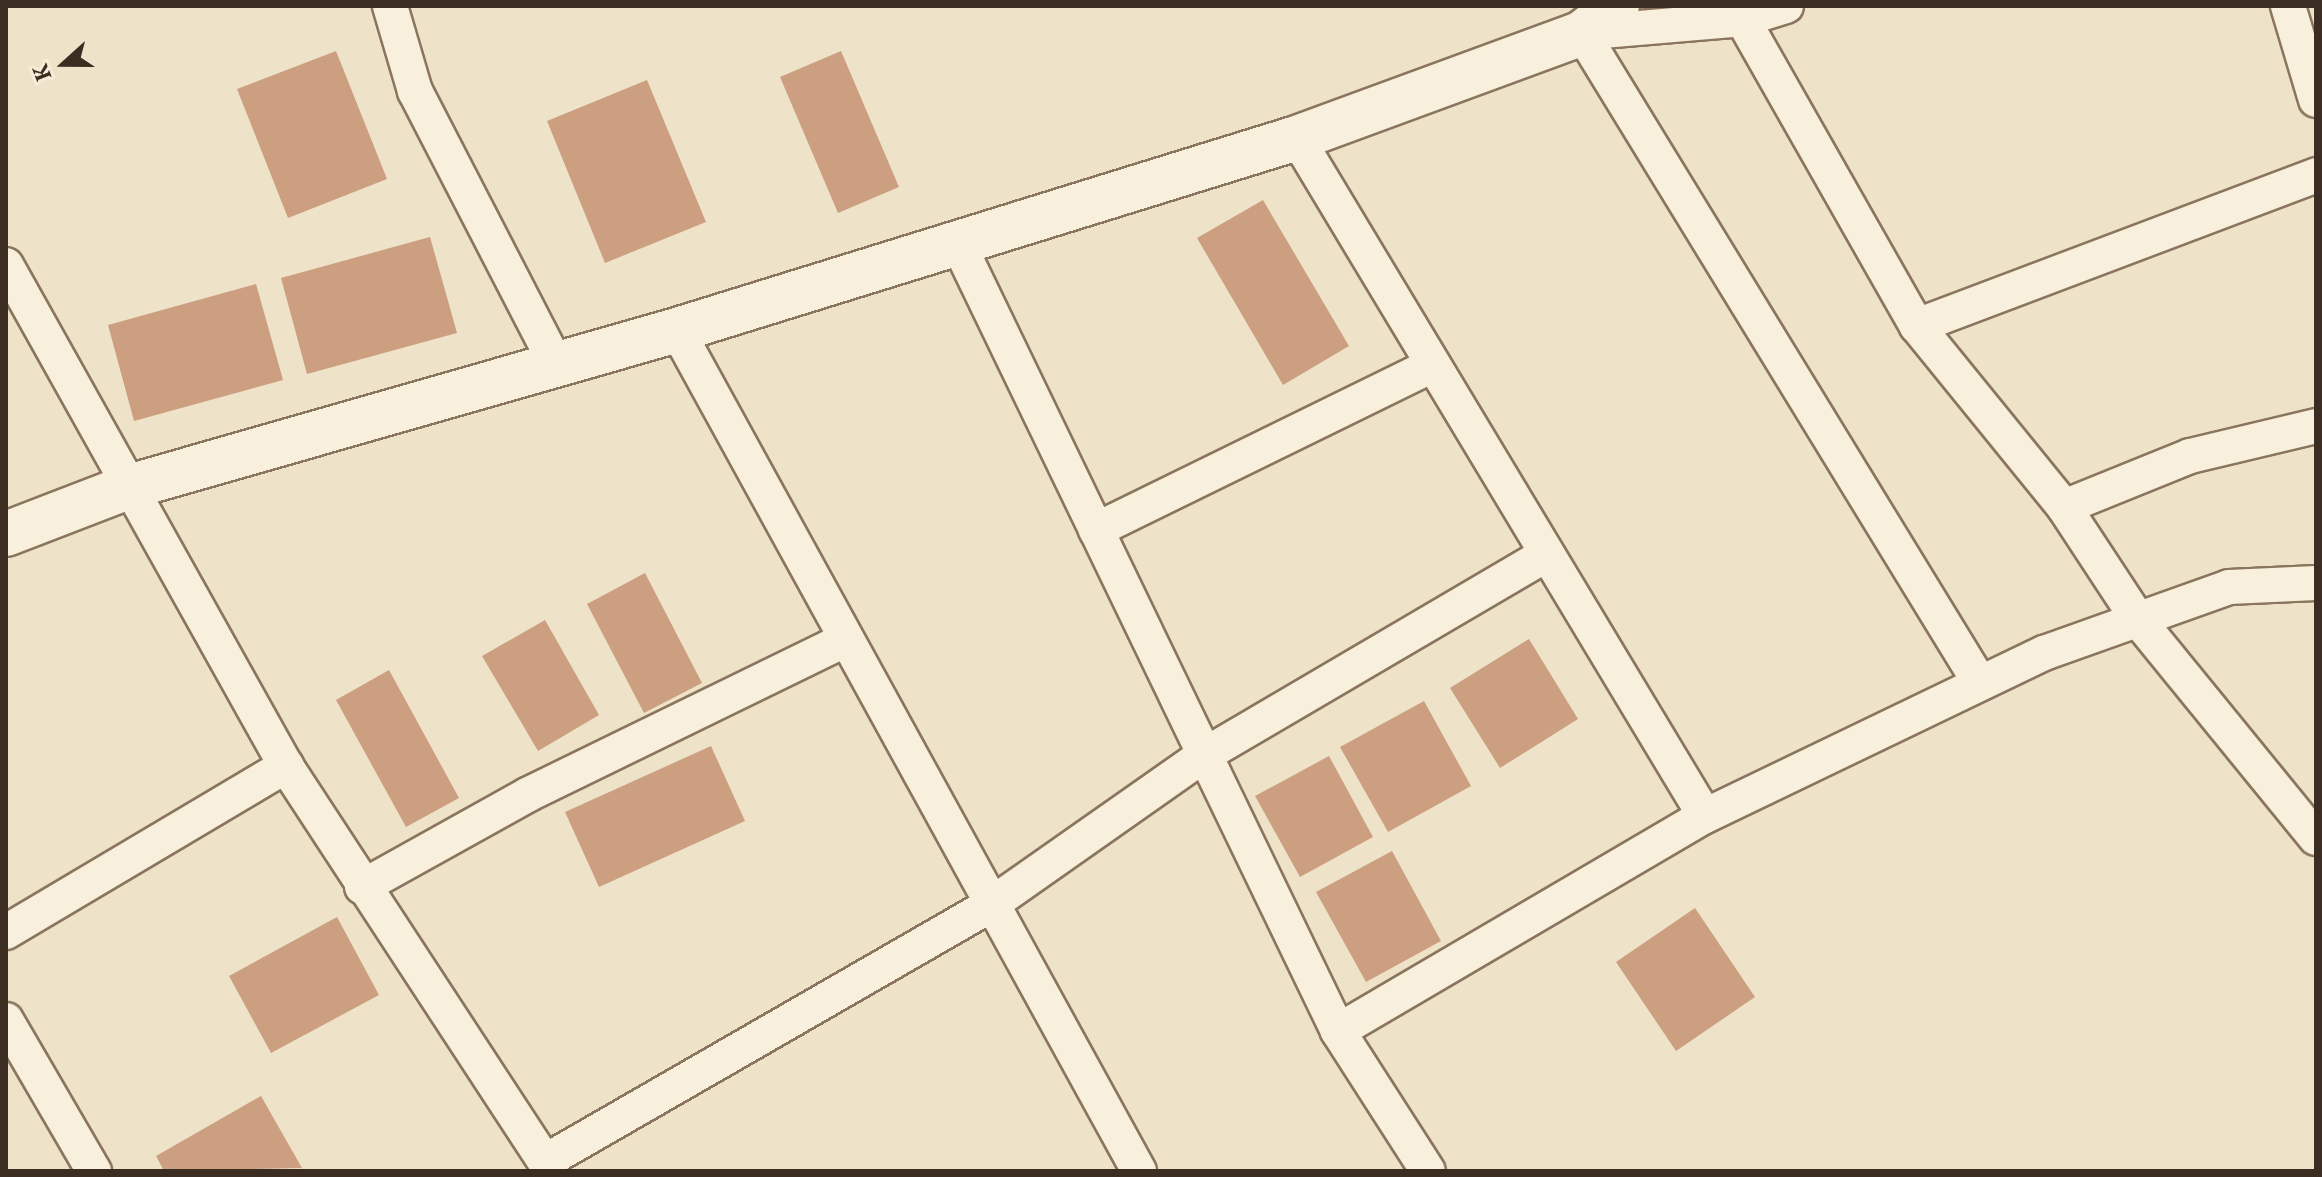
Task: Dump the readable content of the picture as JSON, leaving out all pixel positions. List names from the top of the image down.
{
  "north": "left"
}
